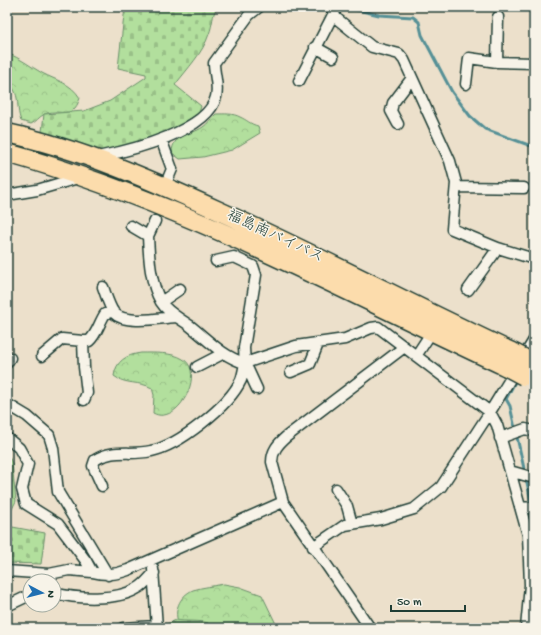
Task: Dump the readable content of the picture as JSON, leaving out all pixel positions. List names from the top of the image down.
{
  "streets": {
    "highway": ["福島南バイパス"]
  },
  "scale_bar": "50 m",
  "north": "right"
}
